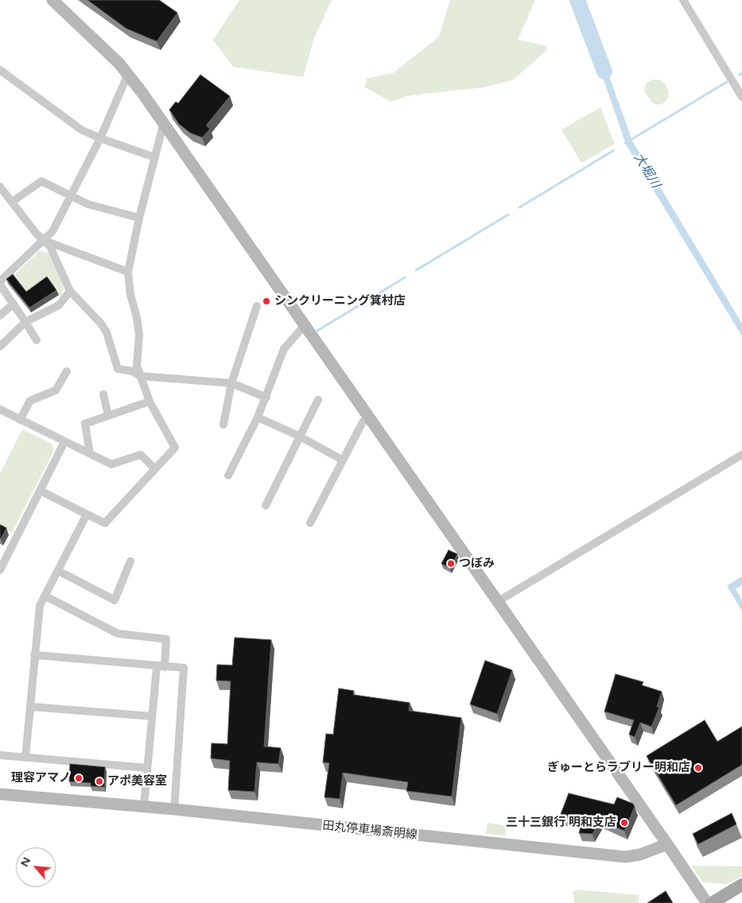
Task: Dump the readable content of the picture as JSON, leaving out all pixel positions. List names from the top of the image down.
{
  "streets": {
    "street": ["田丸停車場斎明線"]
  },
  "water": ["大堀川"],
  "places": [
    "シンクリーニング箕村店",
    "つぼみ",
    "ぎゅーとらラブリー明和店",
    "理容アマノ",
    "アポ美容室",
    "三十三銀行 明和支店"
  ],
  "north": "top left"
}
